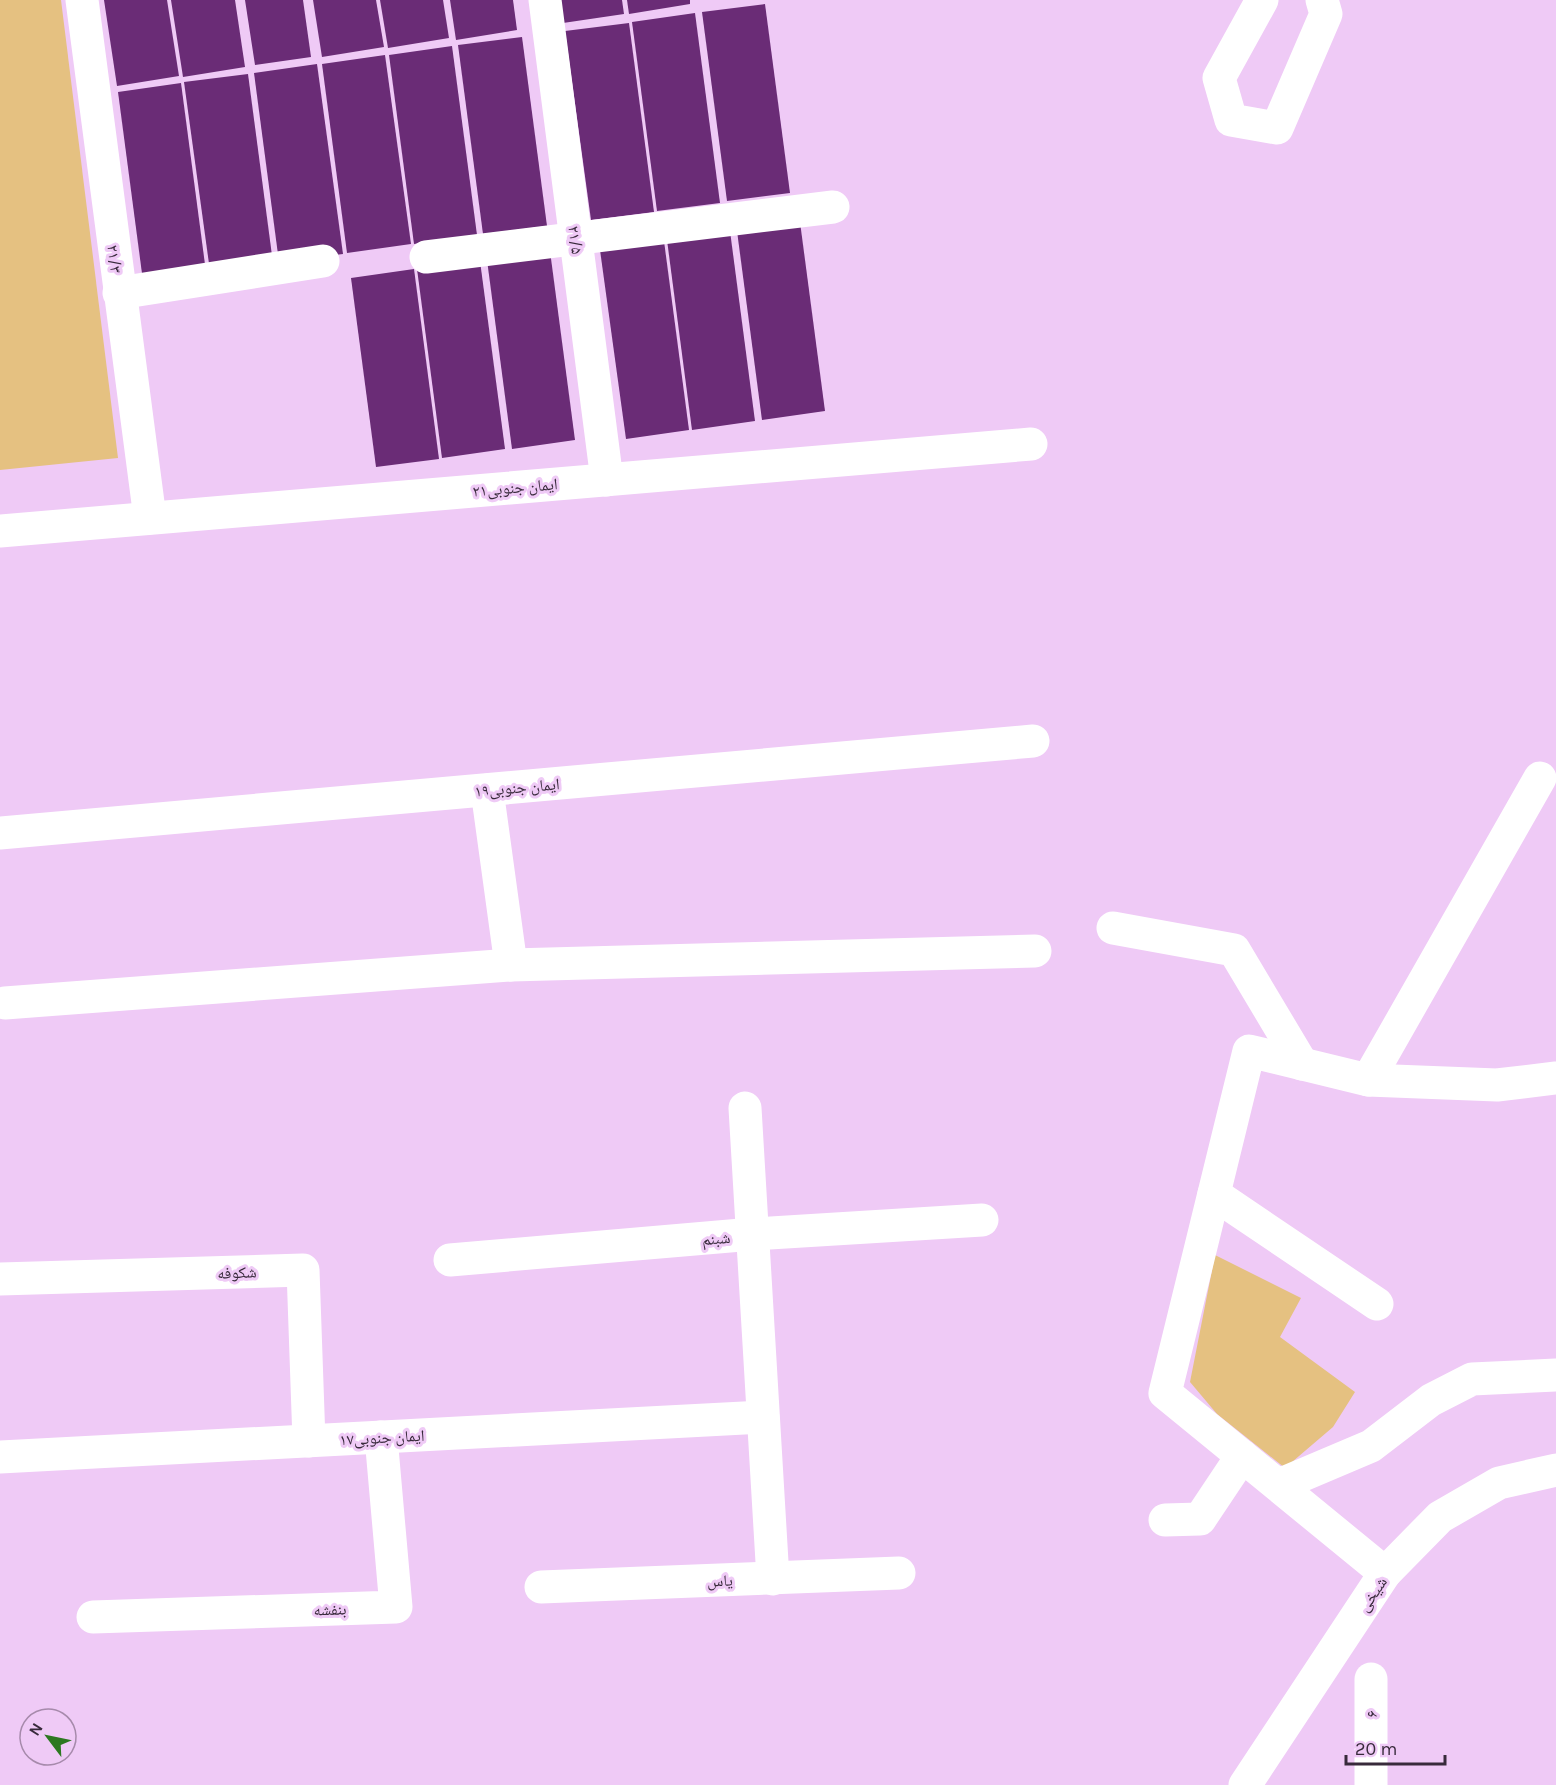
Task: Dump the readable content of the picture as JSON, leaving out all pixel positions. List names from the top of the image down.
{
  "streets": {
    "street": [
      "۲۱/۵",
      "۲۱/۳",
      "ایمان جنوبی۲۱",
      "ایمان جنوبی۱۹",
      "شبنم",
      "شکوفه",
      "ایمان جنوبی۱۷",
      "یاس",
      "شیخی",
      "بنفشه",
      "۶"
    ]
  },
  "crossings": [
    ["۲۱/۵", "ایمان جنوبی۲۱"],
    ["۲۱/۳", "ایمان جنوبی۲۱"],
    ["شکوفه", "ایمان جنوبی۱۷"],
    ["ایمان جنوبی۱۷", "بنفشه"]
  ],
  "scale_bar": "20 m",
  "north": "top left"
}
